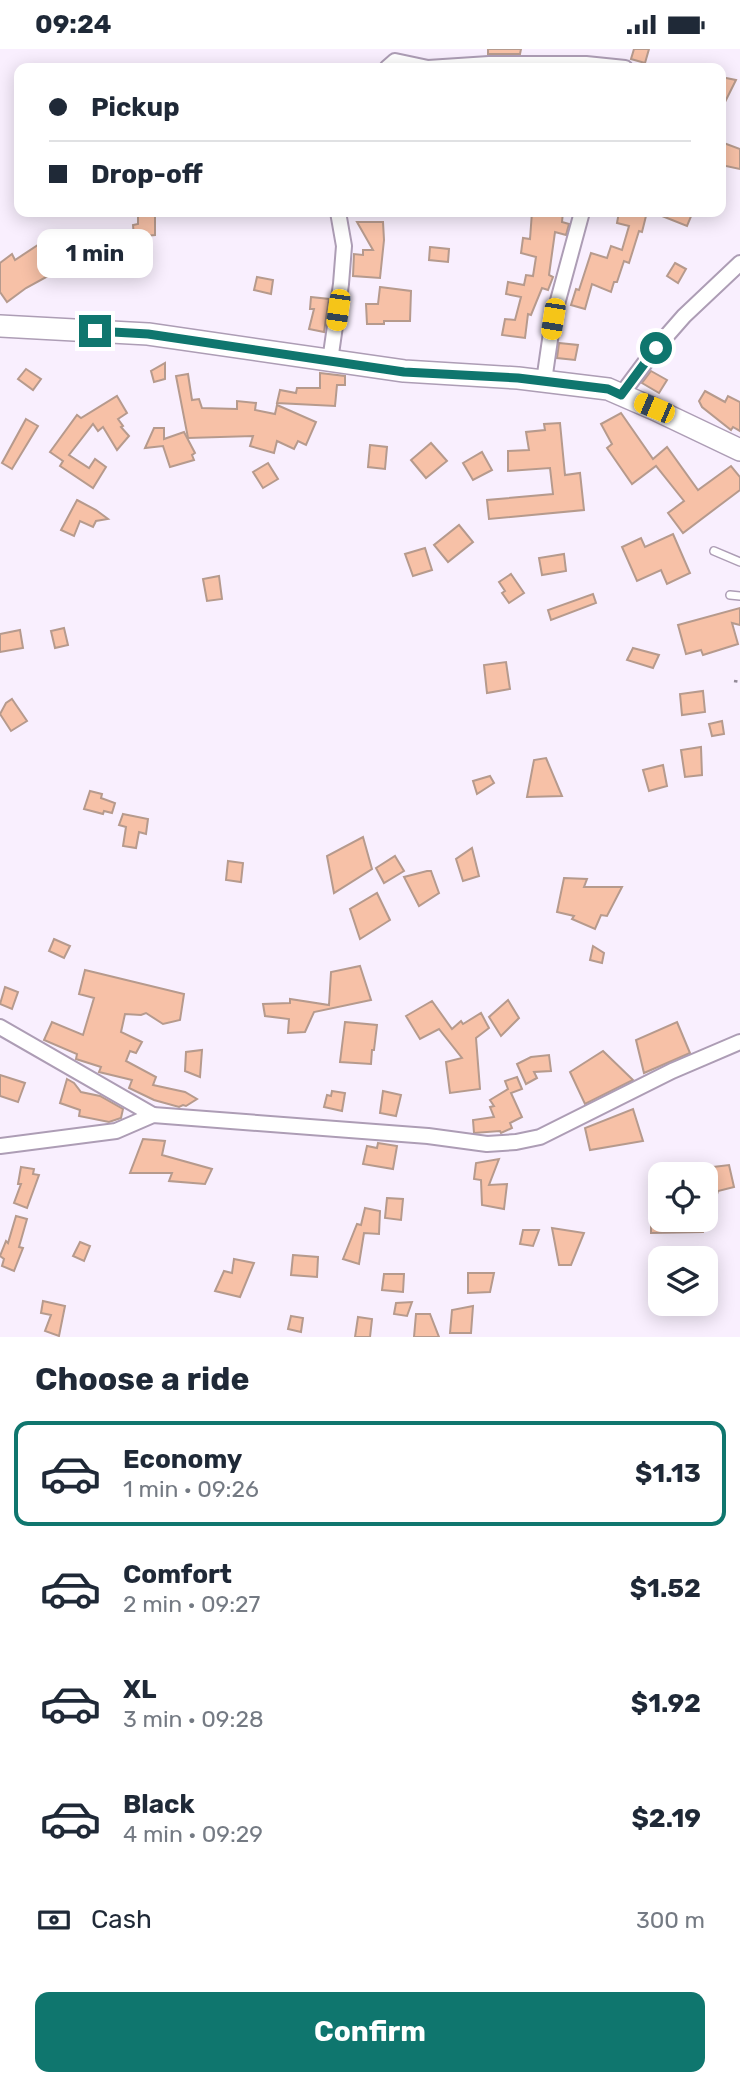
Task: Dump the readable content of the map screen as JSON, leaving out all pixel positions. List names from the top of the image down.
{
  "page": {
    "status": "09:24",
    "banner": ["Pickup", "Drop-off"],
    "bubble": "1 min",
    "heading": "Choose a ride",
    "list": [
      {
        "name": "Economy",
        "note": "1 min · 09:26",
        "value": "$1.13"
      },
      {
        "name": "Comfort",
        "note": "2 min · 09:27",
        "value": "$1.52"
      },
      {
        "name": "XL",
        "note": "3 min · 09:28",
        "value": "$1.92"
      },
      {
        "name": "Black",
        "note": "4 min · 09:29",
        "value": "$2.19"
      }
    ],
    "pay": ["Cash", "300 m"],
    "buttons": "Confirm"
  }
}
